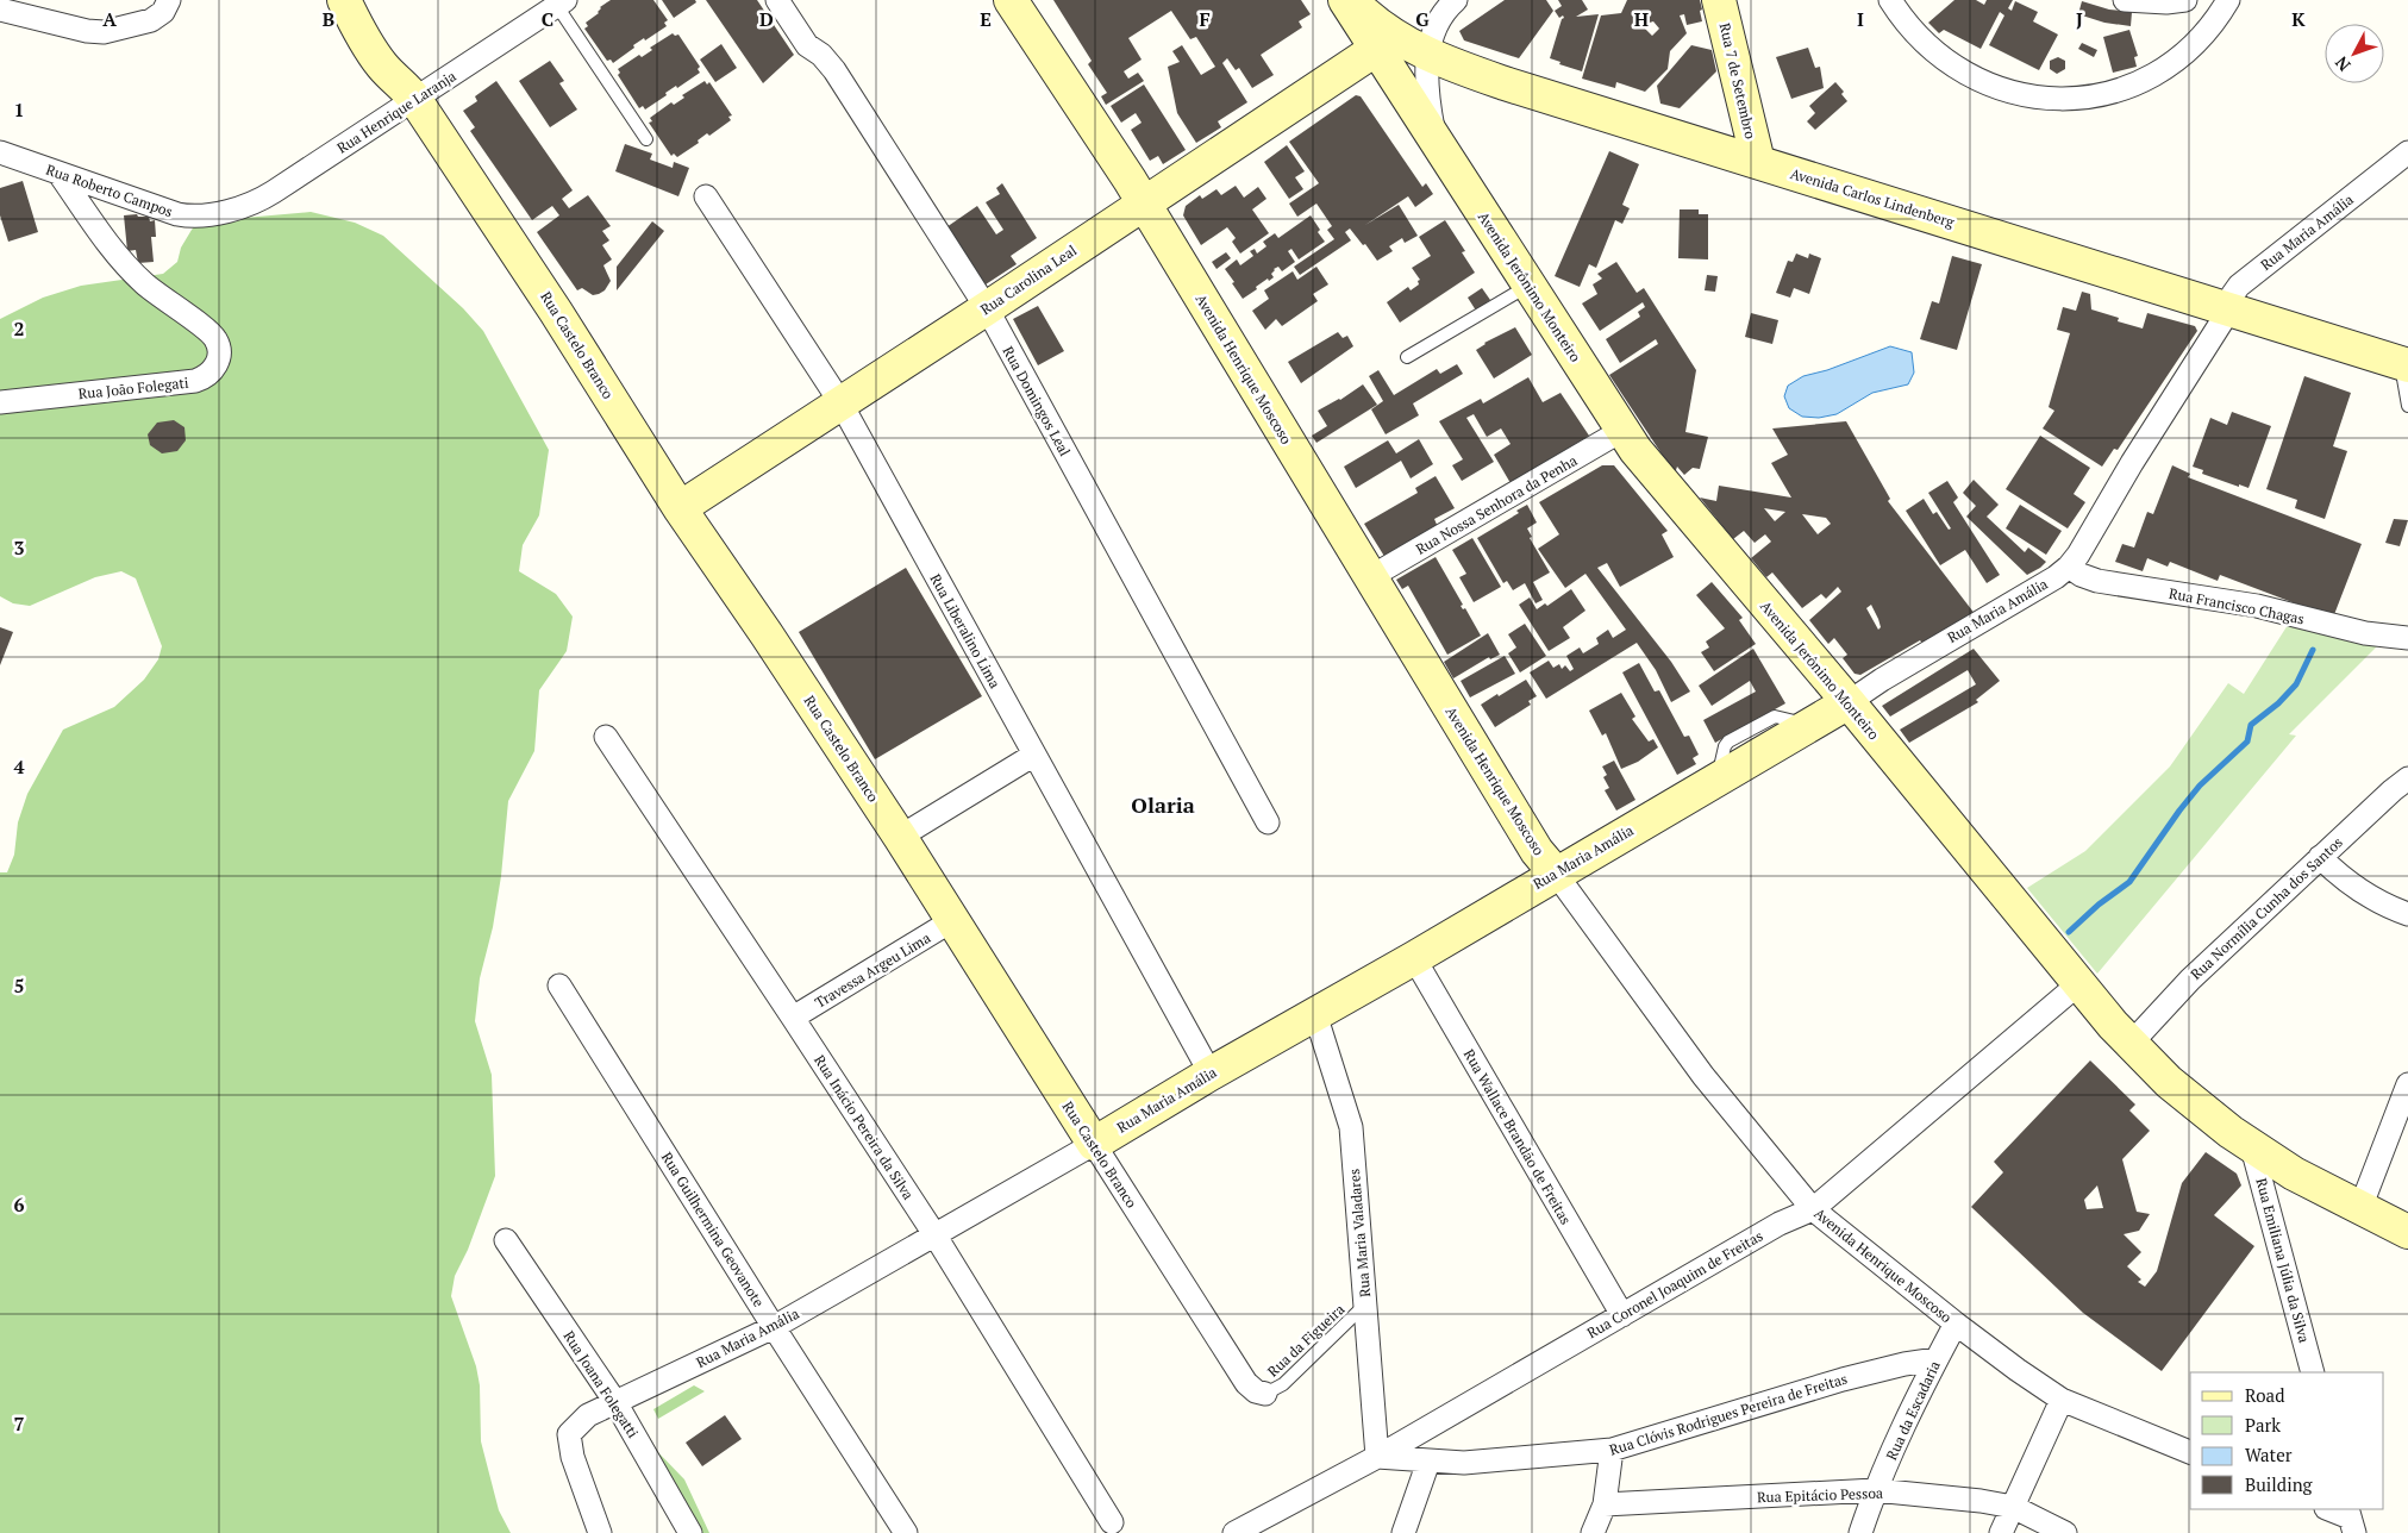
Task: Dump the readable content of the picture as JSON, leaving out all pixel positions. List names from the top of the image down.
{
  "streets": {
    "main road": [
      "Rua 7 de Setembro",
      "Avenida Carlos Lindenberg",
      "Rua Maria Amália",
      "Rua Carolina Leal",
      "Avenida Jerônimo Monteiro",
      "Rua Castelo Branco",
      "Avenida Henrique Moscoso"
    ],
    "street": [
      "Rua Henrique Laranja",
      "Rua Roberto Campos",
      "Rua João Folegati",
      "Rua Domingos Leal",
      "Rua Nossa Senhora da Penha",
      "Rua Francisco Chagas",
      "Rua Liberalino Lima",
      "Rua Normília Cunha dos Santos",
      "Travessa Argeu Lima",
      "Rua Inácio Pereira da Silva",
      "Rua Wallace Brandão de Freitas",
      "Rua Guilhermina Geovanote",
      "Rua Maria Valadares",
      "Rua Emiliana Júlia da Silva",
      "Rua Coronel Joaquim de Freitas",
      "Rua Joana Folegatti",
      "Rua da Escadaria",
      "Rua Clóvis Rodrigues Pereira de Freitas",
      "Rua Epitácio Pessoa"
    ],
    "lane": ["Rua da Figueira"]
  },
  "crossings": [
    ["Rua 7 de Setembro", "Avenida Carlos Lindenberg"],
    ["Rua Henrique Laranja", "Rua Roberto Campos"],
    ["Rua Henrique Laranja", "Rua Castelo Branco"],
    ["Rua Roberto Campos", "Rua João Folegati"],
    ["Avenida Carlos Lindenberg", "Rua Maria Amália"],
    ["Avenida Carlos Lindenberg", "Rua Carolina Leal"],
    ["Avenida Carlos Lindenberg", "Avenida Jerônimo Monteiro"],
    ["Rua Maria Amália", "Avenida Jerônimo Monteiro"],
    ["Rua Maria Amália", "Rua Castelo Branco"],
    ["Rua Maria Amália", "Avenida Henrique Moscoso"],
    ["Rua Maria Amália", "Rua Francisco Chagas"],
    ["Rua Maria Amália", "Rua Liberalino Lima"],
    ["Rua Maria Amália", "Rua Inácio Pereira da Silva"],
    ["Rua Maria Amália", "Rua Wallace Brandão de Freitas"],
    ["Rua Maria Amália", "Rua Guilhermina Geovanote"],
    ["Rua Maria Amália", "Rua Maria Valadares"],
    ["Rua Maria Amália", "Rua Joana Folegatti"],
    ["Rua Carolina Leal", "Avenida Jerônimo Monteiro"],
    ["Rua Carolina Leal", "Rua Castelo Branco"],
    ["Rua Carolina Leal", "Avenida Henrique Moscoso"],
    ["Rua Carolina Leal", "Rua Domingos Leal"],
    ["Rua Carolina Leal", "Rua Liberalino Lima"],
    ["Avenida Jerônimo Monteiro", "Rua Nossa Senhora da Penha"],
    ["Avenida Jerônimo Monteiro", "Rua Normília Cunha dos Santos"],
    ["Avenida Jerônimo Monteiro", "Rua Emiliana Júlia da Silva"],
    ["Avenida Jerônimo Monteiro", "Rua Coronel Joaquim de Freitas"],
    ["Rua Castelo Branco", "Travessa Argeu Lima"],
    ["Rua Castelo Branco", "Rua da Figueira"],
    ["Avenida Henrique Moscoso", "Rua Nossa Senhora da Penha"],
    ["Avenida Henrique Moscoso", "Rua Coronel Joaquim de Freitas"],
    ["Avenida Henrique Moscoso", "Rua da Escadaria"],
    ["Travessa Argeu Lima", "Rua Inácio Pereira da Silva"],
    ["Rua Wallace Brandão de Freitas", "Rua Coronel Joaquim de Freitas"],
    ["Rua Maria Valadares", "Rua Coronel Joaquim de Freitas"],
    ["Rua Maria Valadares", "Rua da Figueira"],
    ["Rua Maria Valadares", "Rua Clóvis Rodrigues Pereira de Freitas"],
    ["Rua Coronel Joaquim de Freitas", "Rua Clóvis Rodrigues Pereira de Freitas"],
    ["Rua da Escadaria", "Rua Clóvis Rodrigues Pereira de Freitas"],
    ["Rua da Escadaria", "Rua Epitácio Pessoa"]
  ],
  "districts": ["Olaria"],
  "legend": [
    "Road",
    "Park",
    "Water",
    "Building"
  ],
  "north": "bottom left",
  "grid": {
    "columns": [
      "A",
      "B",
      "C",
      "D",
      "E",
      "F",
      "G",
      "H",
      "I",
      "J",
      "K"
    ],
    "rows": [
      "1",
      "2",
      "3",
      "4",
      "5",
      "6",
      "7"
    ]
  }
}
